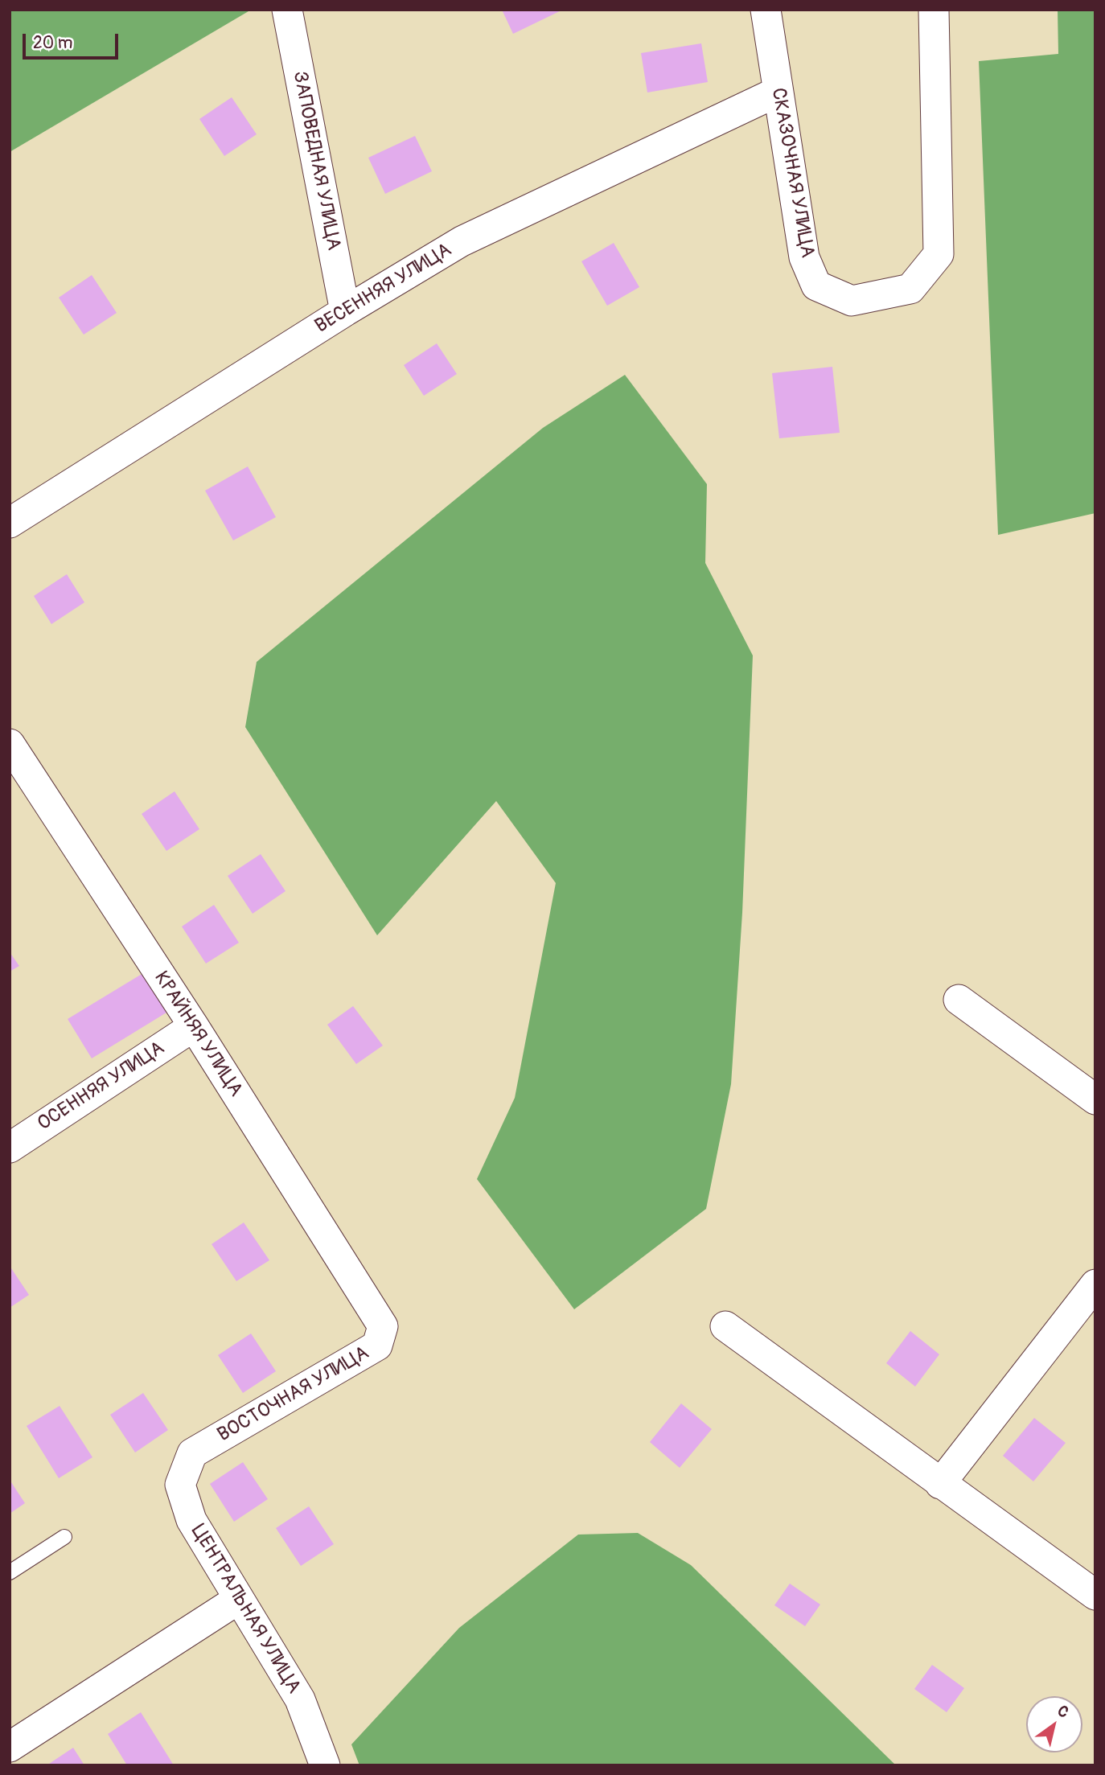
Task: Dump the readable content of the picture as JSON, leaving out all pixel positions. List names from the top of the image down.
{
  "streets": {
    "street": [
      "ЗАПОВЕДНАЯ УЛИЦА",
      "СКАЗОЧНАЯ УЛИЦА",
      "ВЕСЕННЯЯ УЛИЦА",
      "КРАЙНЯЯ УЛИЦА",
      "ОСЕННЯЯ УЛИЦА",
      "ВОСТОЧНАЯ УЛИЦА",
      "ЦЕНТРАЛЬНАЯ УЛИЦА"
    ]
  },
  "crossings": [
    ["ЗАПОВЕДНАЯ УЛИЦА", "ВЕСЕННЯЯ УЛИЦА"],
    ["СКАЗОЧНАЯ УЛИЦА", "ВЕСЕННЯЯ УЛИЦА"],
    ["КРАЙНЯЯ УЛИЦА", "ОСЕННЯЯ УЛИЦА"],
    ["КРАЙНЯЯ УЛИЦА", "ВОСТОЧНАЯ УЛИЦА"],
    ["ВОСТОЧНАЯ УЛИЦА", "ЦЕНТРАЛЬНАЯ УЛИЦА"]
  ],
  "scale_bar": "20 m",
  "north": "top right"
}
